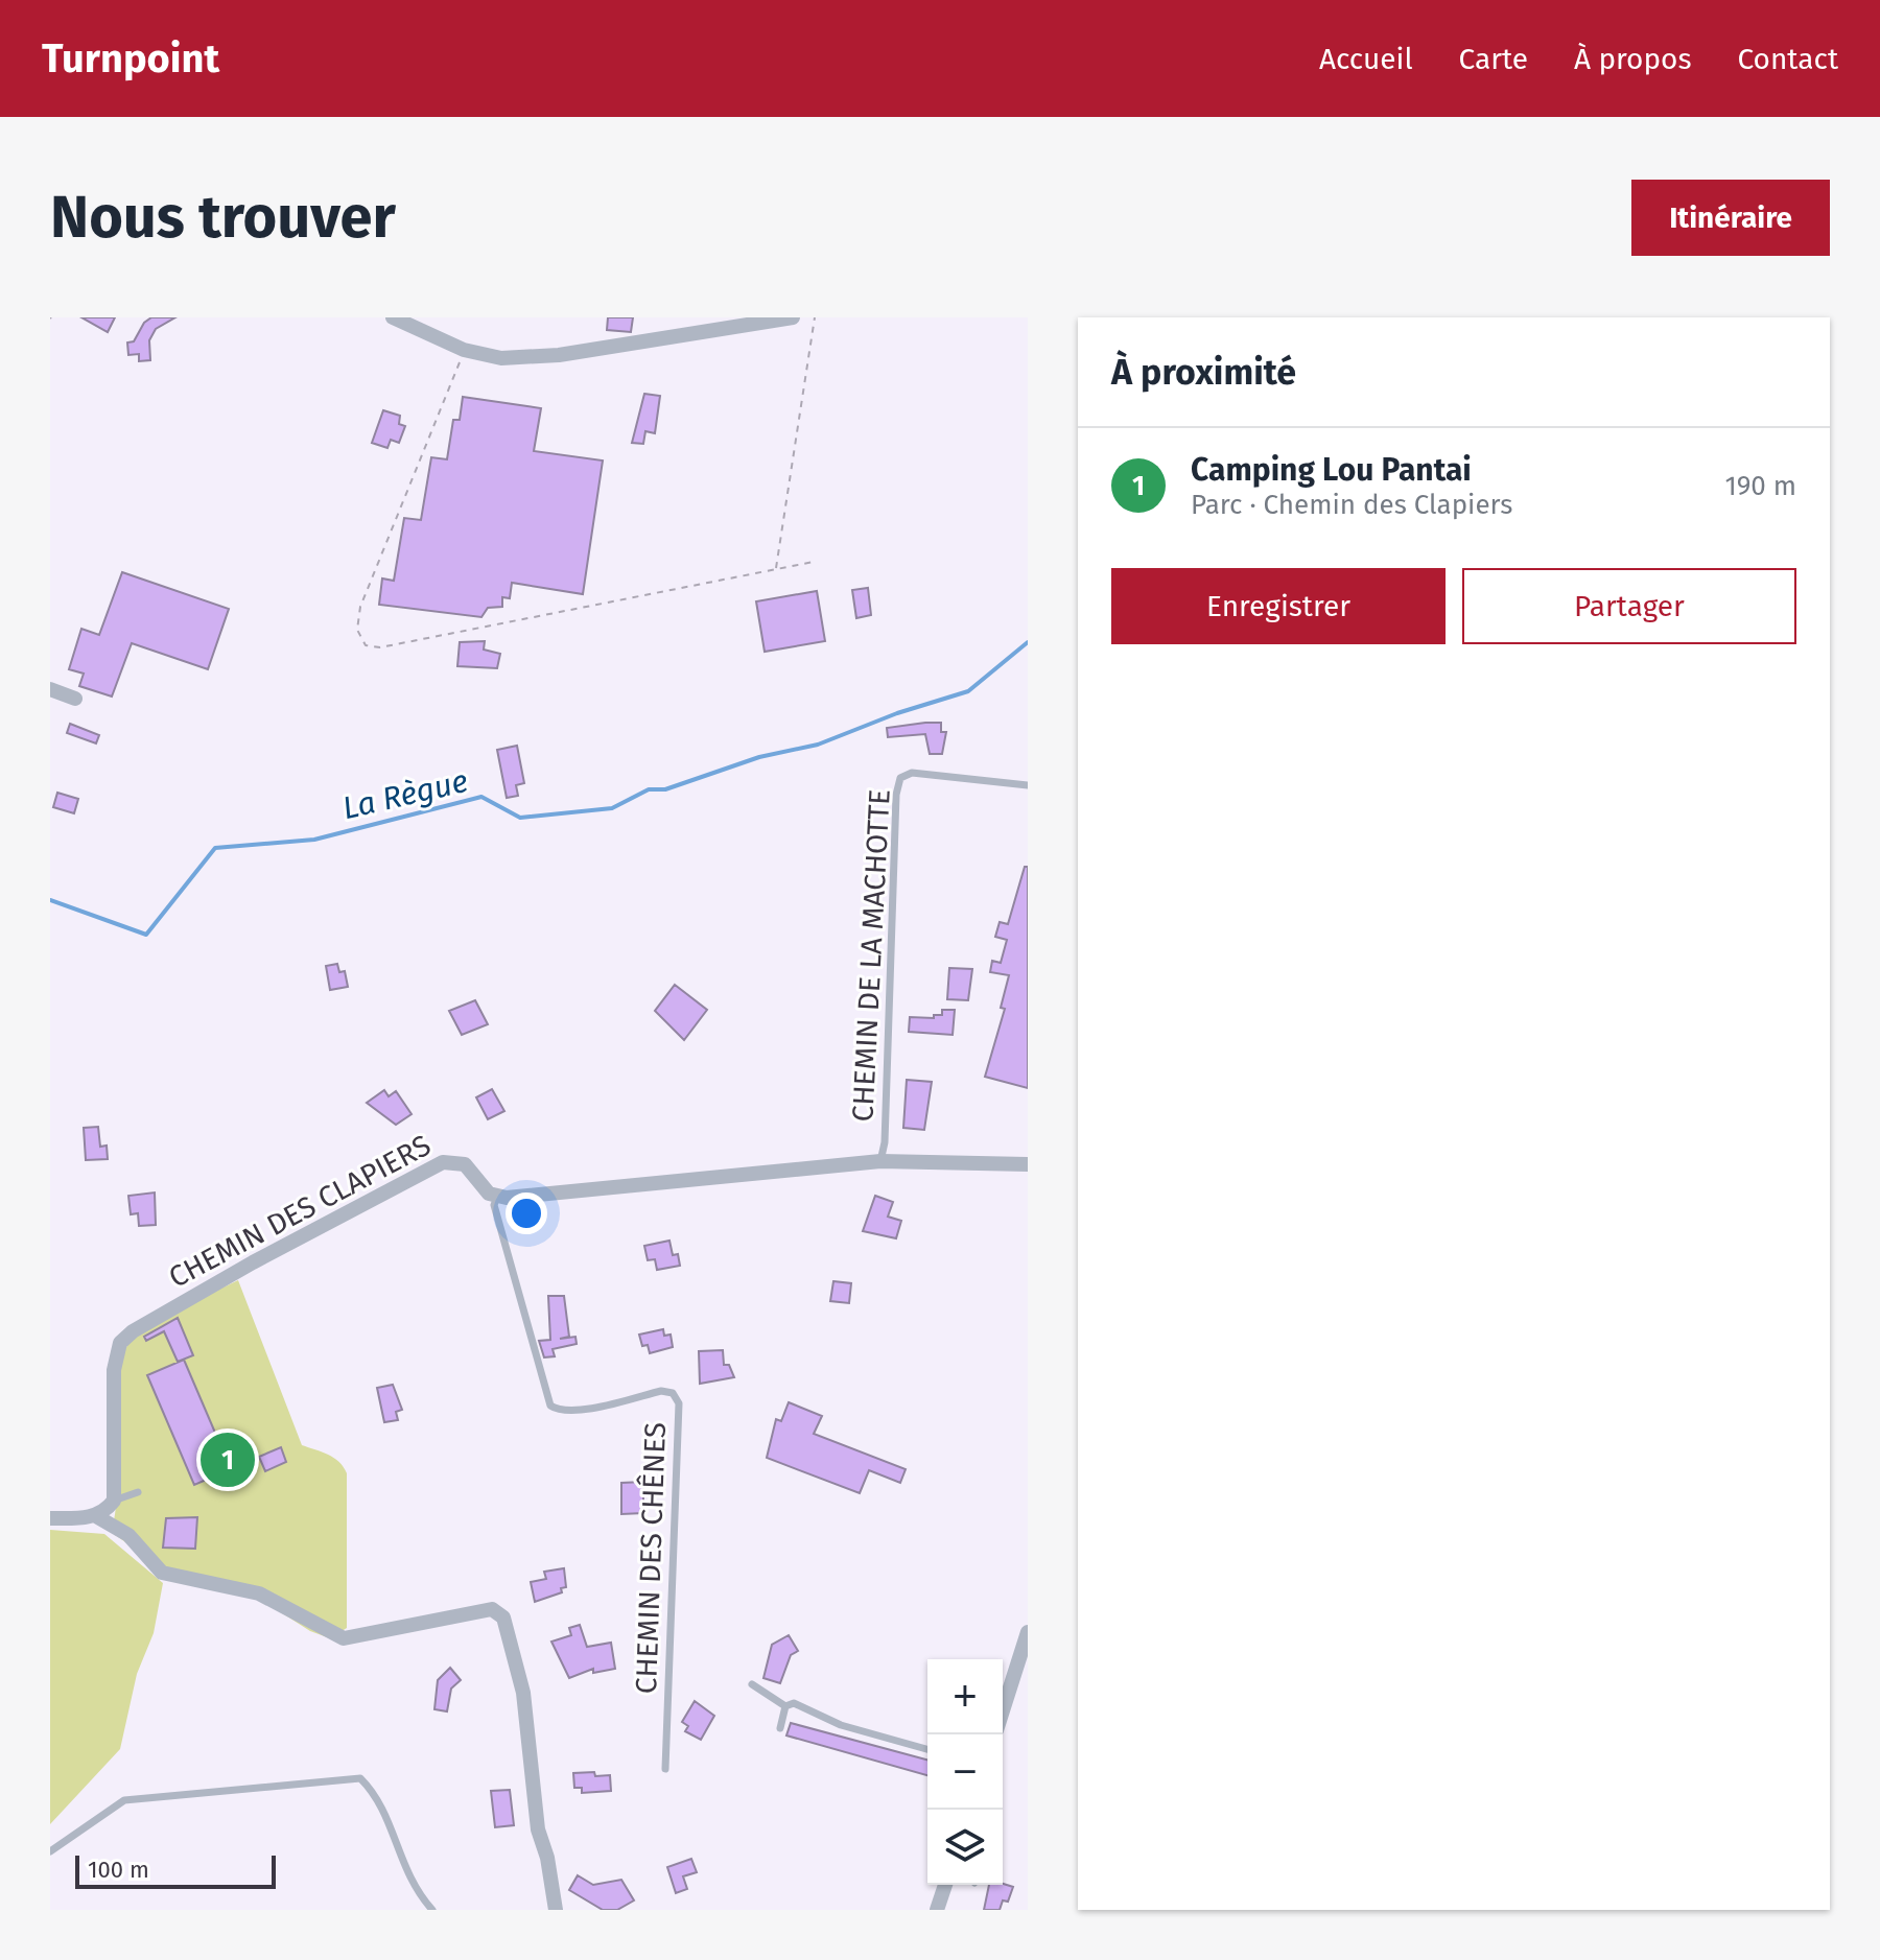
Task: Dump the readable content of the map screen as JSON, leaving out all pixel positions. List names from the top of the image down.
{
  "streets": {
    "street": ["CHEMIN DES CLAPIERS"],
    "lane": ["CHEMIN DE LA MACHOTTE", "CHEMIN DES CHÊNES"]
  },
  "crossings": [
    ["CHEMIN DES CLAPIERS", "CHEMIN DES CHÊNES"]
  ],
  "water": ["La Règue"],
  "scale_bar": "100 m",
  "page": {
    "header": "Turnpoint",
    "nav": [
      "Accueil",
      "Carte",
      "À propos",
      "Contact"
    ],
    "buttons": [
      "Itinéraire",
      ["Enregistrer", "Partager"]
    ],
    "title": "Nous trouver",
    "heading": "À proximité",
    "list": [
      {
        "mark": "1",
        "name": "Camping Lou Pantai",
        "note": "Parc · Chemin des Clapiers",
        "value": "190 m"
      }
    ],
    "pins": "1",
    "map_buttons": ["+", "−"],
    "scale": "100 m"
  }
}
